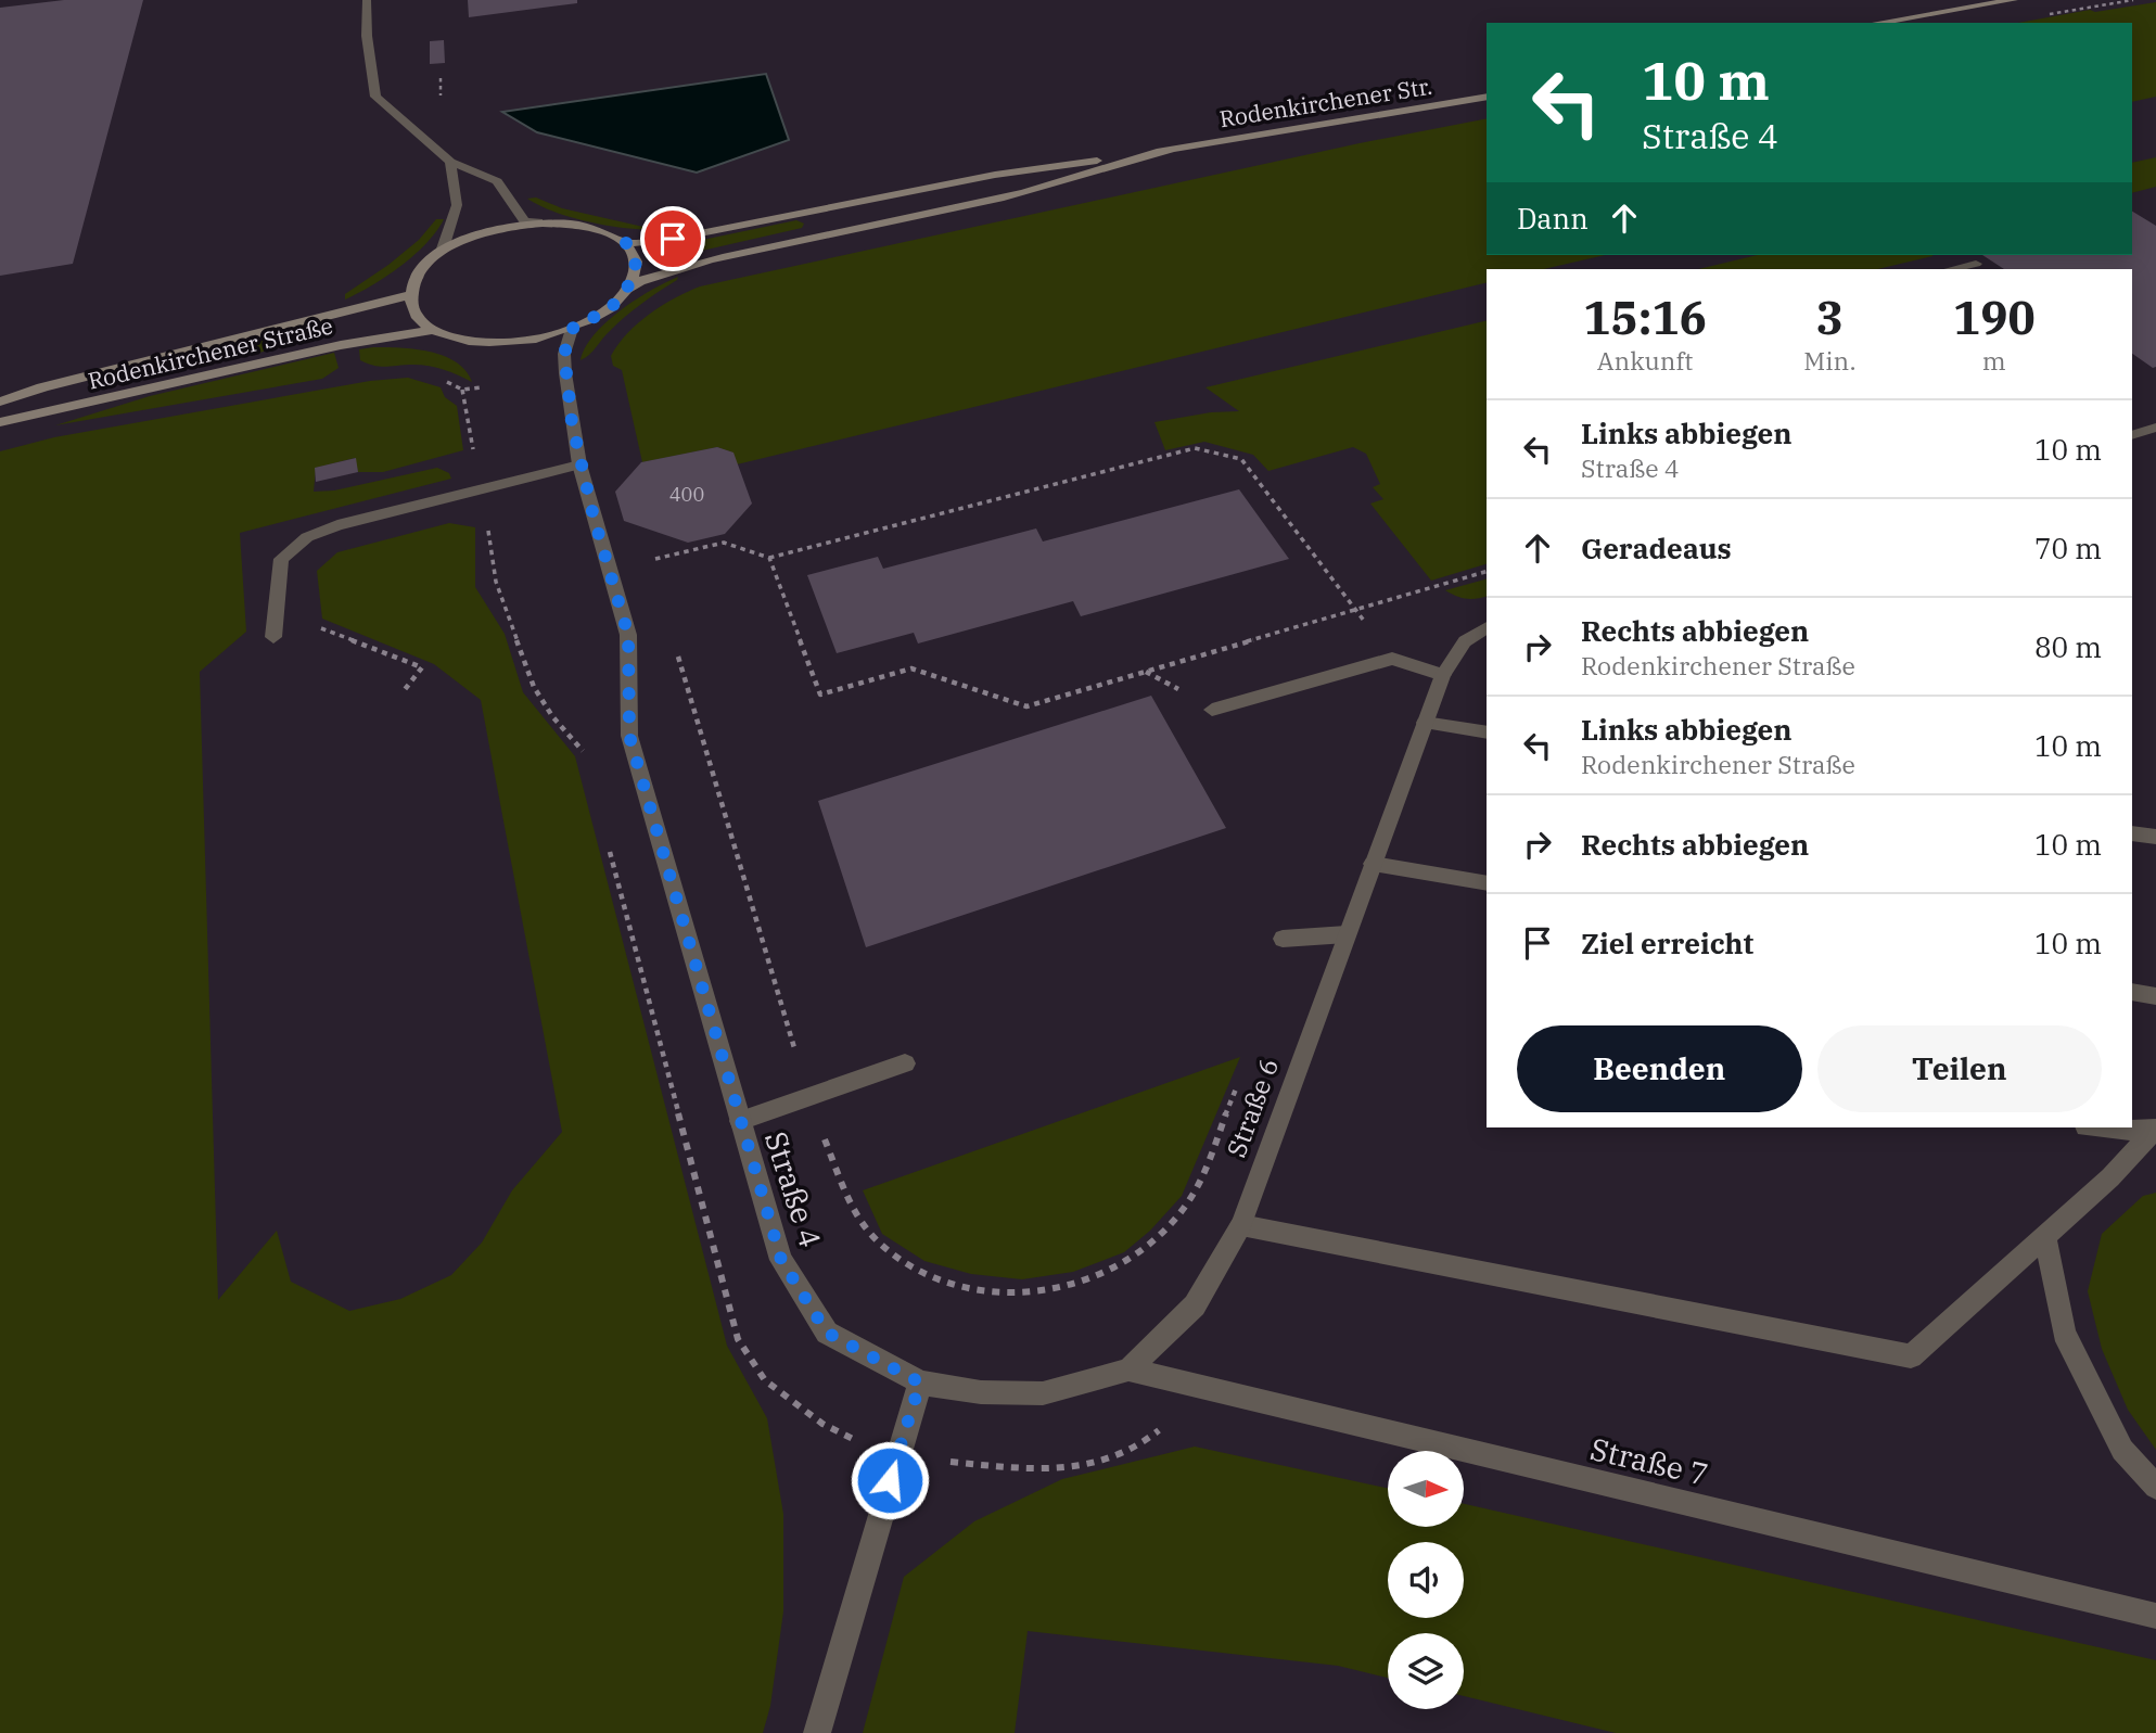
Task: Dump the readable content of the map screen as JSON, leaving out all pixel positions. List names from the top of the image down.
{
  "streets": {
    "main road": ["Rodenkirchener Str.", "Rodenkirchener Straße"],
    "street": ["Straße 6", "Straße 4", "Straße 7"]
  },
  "crossings": [
    ["Rodenkirchener Straße", "Straße 4"],
    ["Straße 6", "Straße 4"],
    ["Straße 6", "Straße 7"]
  ],
  "house_numbers": ["400"],
  "north": "right",
  "page": {
    "turn": ["10 m", "Straße 4"],
    "then": "Dann",
    "eta": [
      "15:16",
      "Ankunft",
      "3",
      "Min.",
      "190",
      "m"
    ],
    "list": [
      {
        "name": "Links abbiegen",
        "note": "Straße 4",
        "value": "10 m"
      },
      {
        "name": "Geradeaus",
        "value": "70 m"
      },
      {
        "name": "Rechts abbiegen",
        "note": "Rodenkirchener Straße",
        "value": "80 m"
      },
      {
        "name": "Links abbiegen",
        "note": "Rodenkirchener Straße",
        "value": "10 m"
      },
      {
        "name": "Rechts abbiegen",
        "value": "10 m"
      },
      {
        "name": "Ziel erreicht",
        "value": "10 m"
      }
    ],
    "buttons": ["Beenden", "Teilen"]
  }
}
